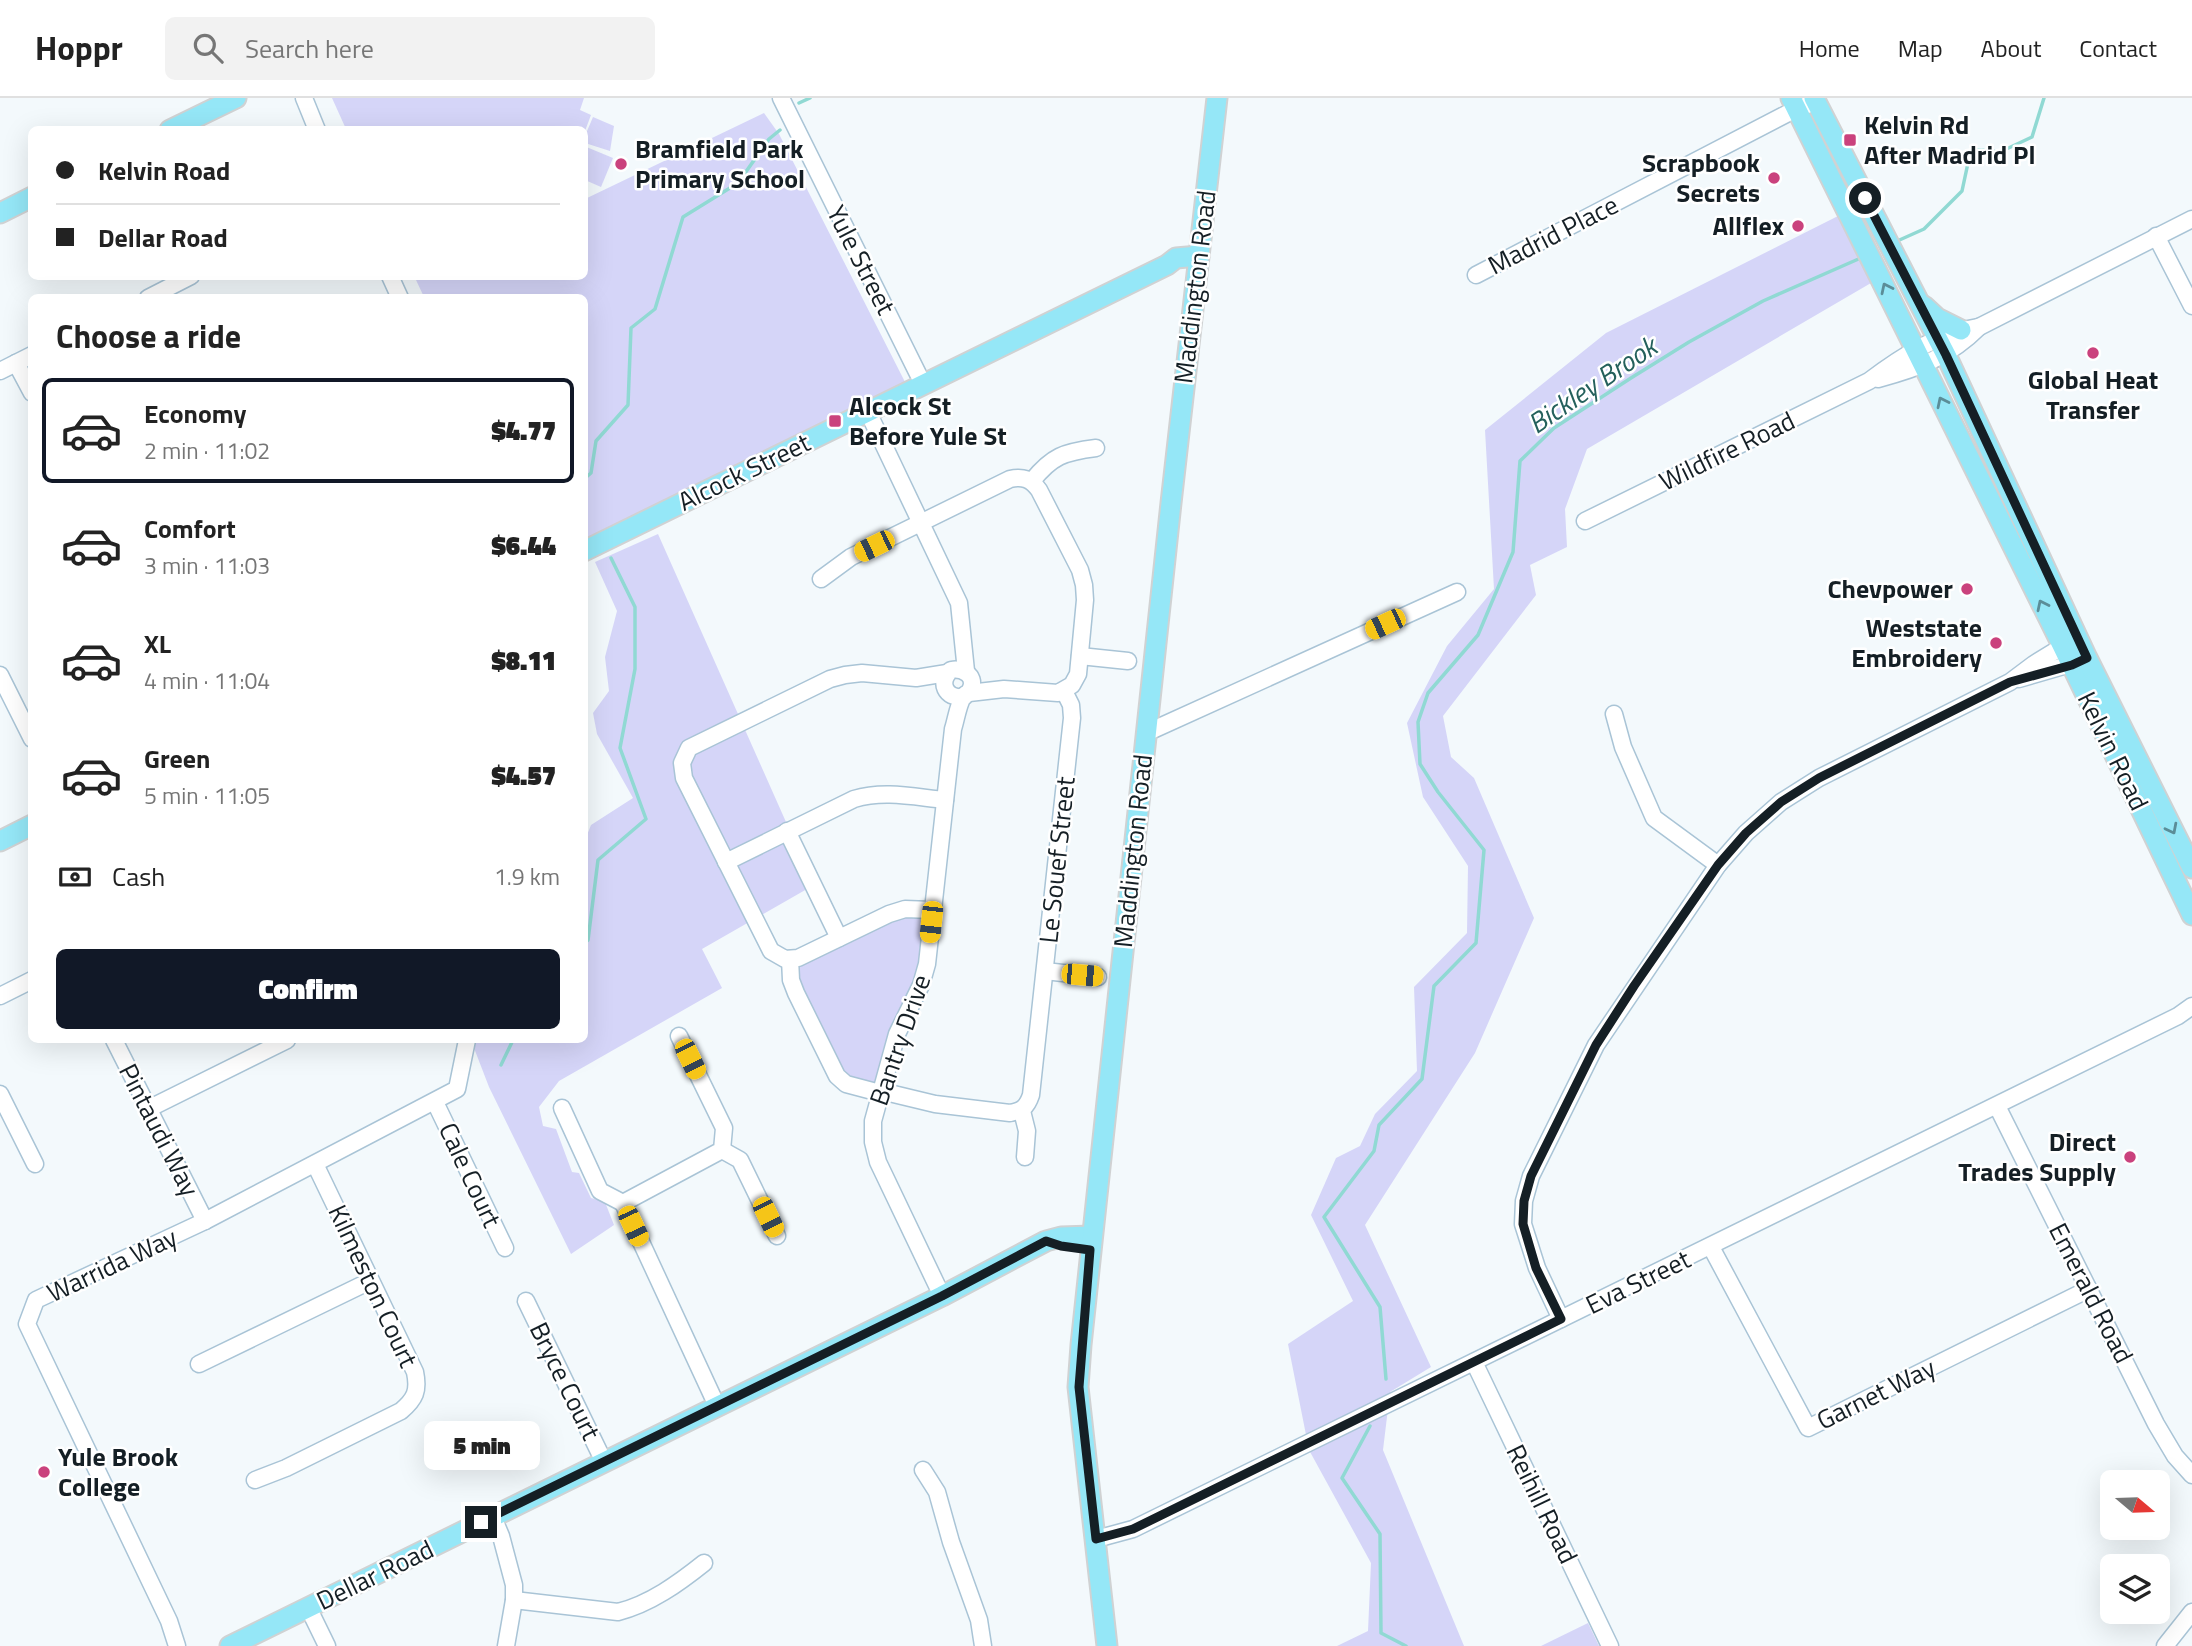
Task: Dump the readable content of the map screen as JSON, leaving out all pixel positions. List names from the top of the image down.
{
  "streets": {
    "main road": [
      "Maddington Road",
      "Alcock Street",
      "Kelvin Road",
      "Dellar Road"
    ],
    "street": [
      "Madrid Place",
      "Yule Street",
      "Wildfire Road",
      "Le Souef Street",
      "Bantry Drive",
      "Pintaudi Way",
      "Cale Court",
      "Warrida Way",
      "Eva Street",
      "Kilmeston Court",
      "Emerald Road",
      "Bryce Court",
      "Garnet Way",
      "Reihill Road"
    ]
  },
  "crossings": [
    ["Madrid Place", "Kelvin Road"],
    ["Yule Street", "Alcock Street"],
    ["Maddington Road", "Alcock Street"],
    ["Maddington Road", "Eva Street"],
    ["Maddington Road", "Dellar Road"],
    ["Wildfire Road", "Kelvin Road"],
    ["Bantry Drive", "Dellar Road"],
    ["Pintaudi Way", "Warrida Way"],
    ["Cale Court", "Warrida Way"],
    ["Warrida Way", "Kilmeston Court"],
    ["Eva Street", "Emerald Road"],
    ["Eva Street", "Garnet Way"],
    ["Eva Street", "Reihill Road"],
    ["Emerald Road", "Garnet Way"],
    ["Bryce Court", "Dellar Road"]
  ],
  "water": ["Bickley Brook"],
  "places": {
    "transit": ["Kelvin Rd After Madrid Pl", "Alcock St Before Yule St"],
    "other": [
      "Bramfield Park Primary School",
      "Scrapbook Secrets",
      "Allflex",
      "Global Heat Transfer",
      "Chevpower",
      "Weststate Embroidery",
      "Direct Trades Supply",
      "Yule Brook College"
    ]
  },
  "north": "right",
  "page": {
    "header": "Hoppr",
    "search": "Search here",
    "nav": [
      "Home",
      "Map",
      "About",
      "Contact"
    ],
    "banner": ["Kelvin Road", "Dellar Road"],
    "heading": "Choose a ride",
    "list": [
      {
        "name": "Economy",
        "note": "2 min · 11:02",
        "value": "$4.77"
      },
      {
        "name": "Comfort",
        "note": "3 min · 11:03",
        "value": "$6.44"
      },
      {
        "name": "XL",
        "note": "4 min · 11:04",
        "value": "$8.11"
      },
      {
        "name": "Green",
        "note": "5 min · 11:05",
        "value": "$4.57"
      }
    ],
    "pay": ["Cash", "1.9 km"],
    "buttons": "Confirm",
    "bubble": "5 min"
  }
}
